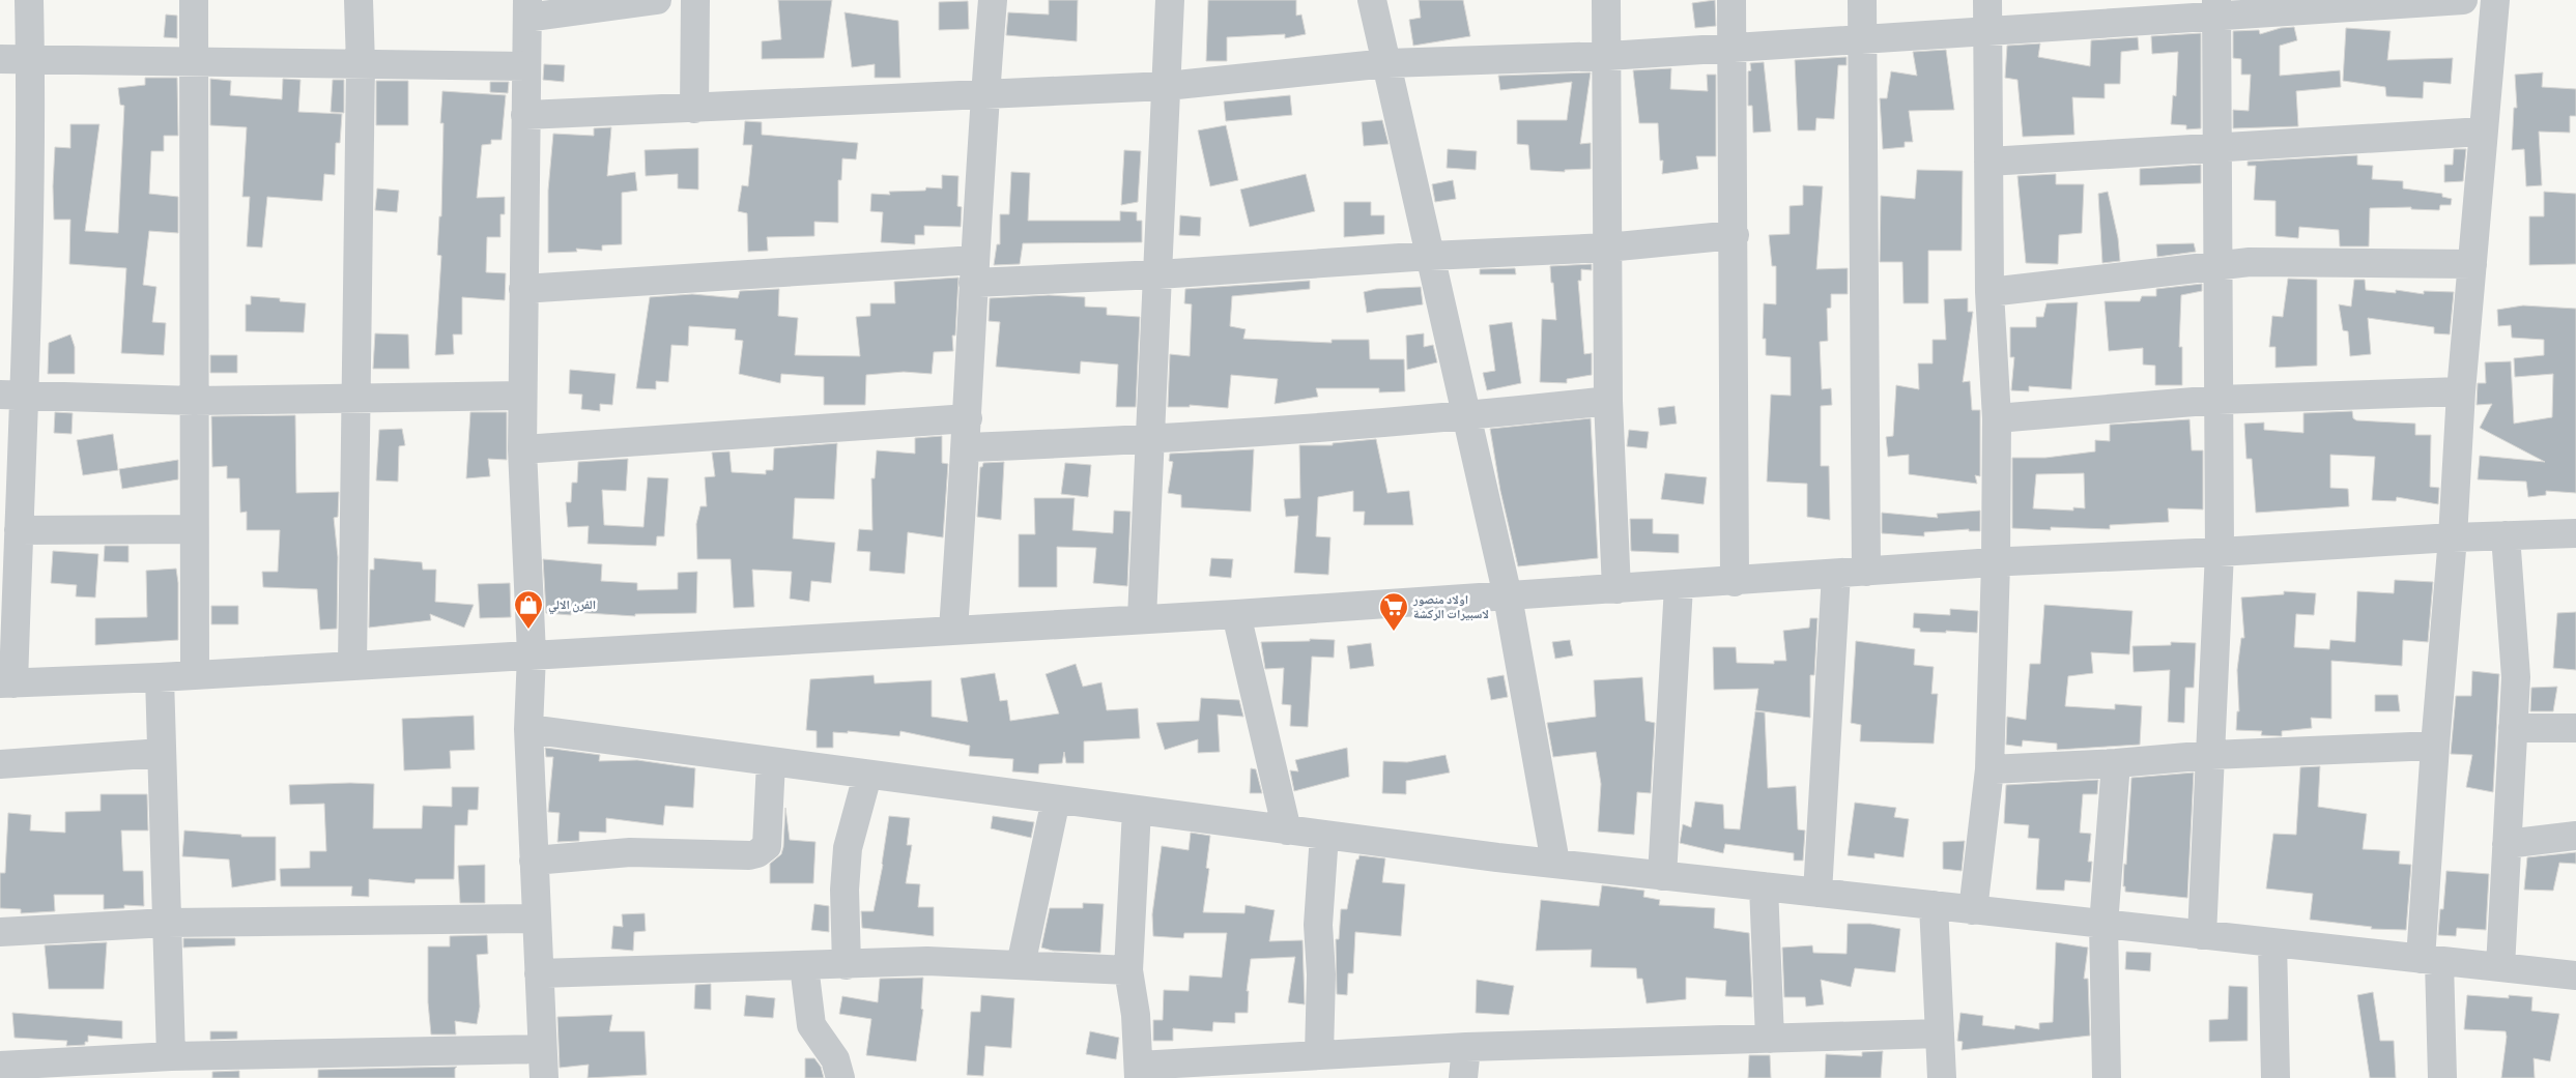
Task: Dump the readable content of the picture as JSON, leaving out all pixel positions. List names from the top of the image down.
{
  "places": {
    "shop": ["الفرن الالي"],
    "supermarket": ["اولاد منصور لاسبيرات الركشة"]
  }
}
